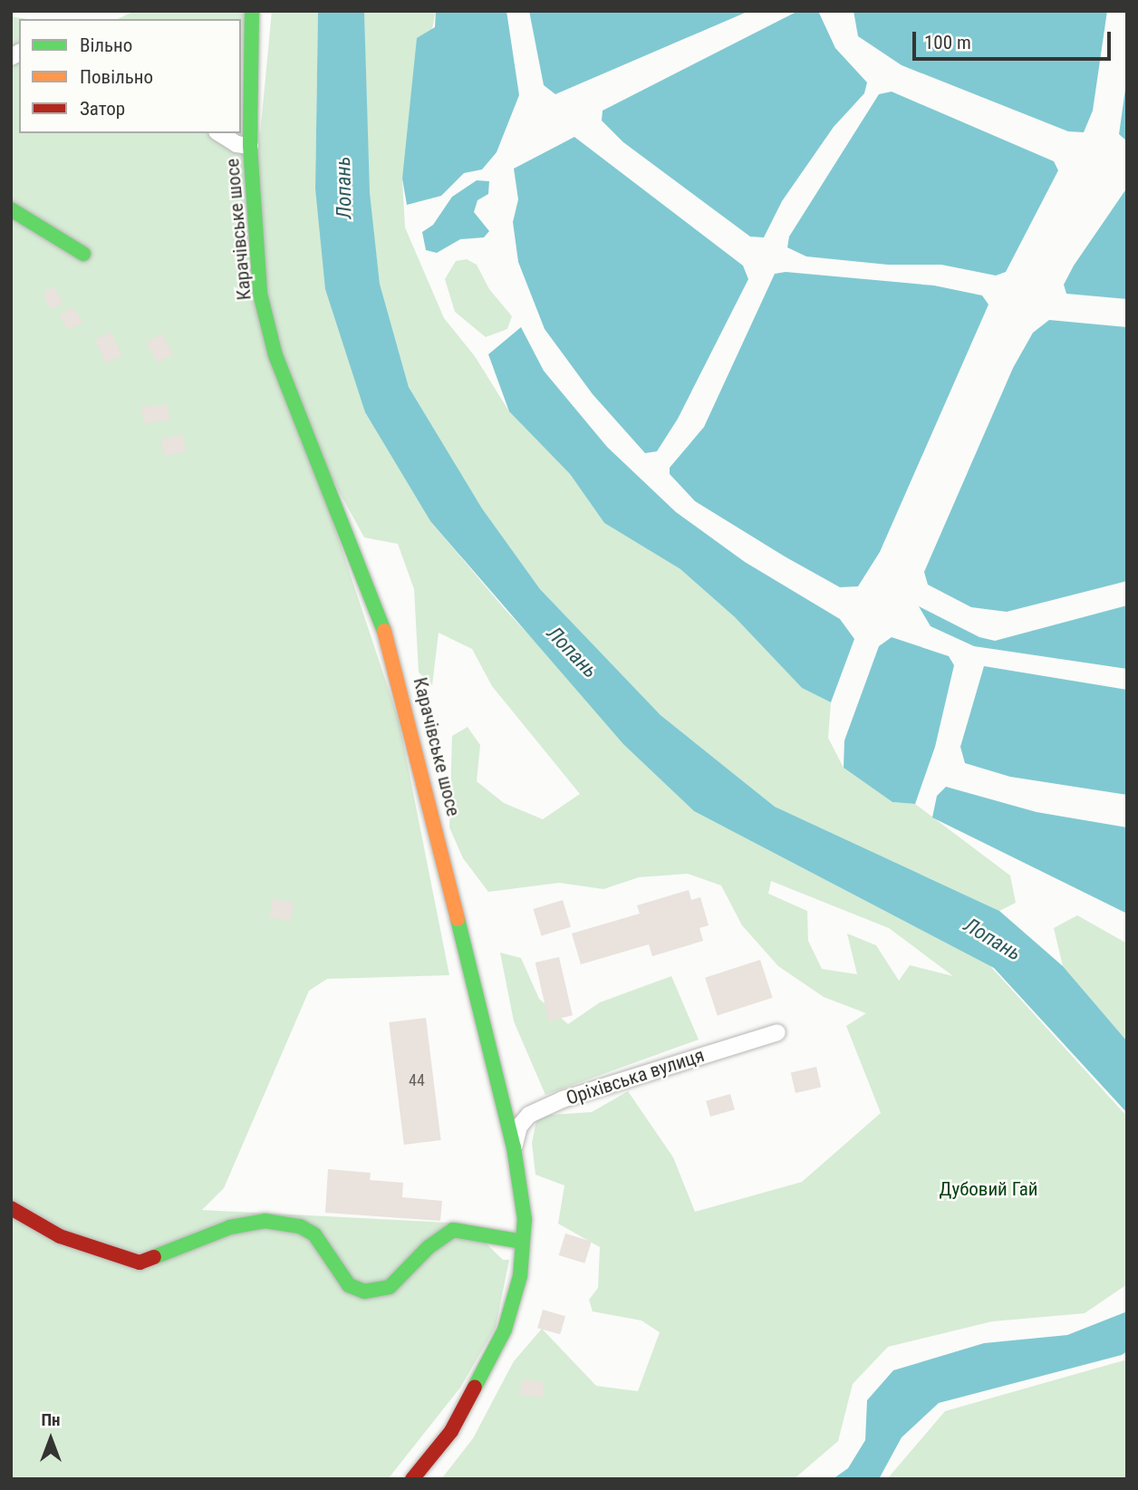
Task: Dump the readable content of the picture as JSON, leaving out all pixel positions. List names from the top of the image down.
{
  "streets": {
    "street": ["Карачівське шосе", "Оріхівська вулиця"]
  },
  "crossings": [
    ["Карачівське шосе", "Оріхівська вулиця"]
  ],
  "water": ["Лопань"],
  "parks": ["Дубовий Гай"],
  "house_numbers": ["44"],
  "legend": ["Вільно", "Повільно", "Затор"],
  "scale_bar": "100 m",
  "north": "top"
}
